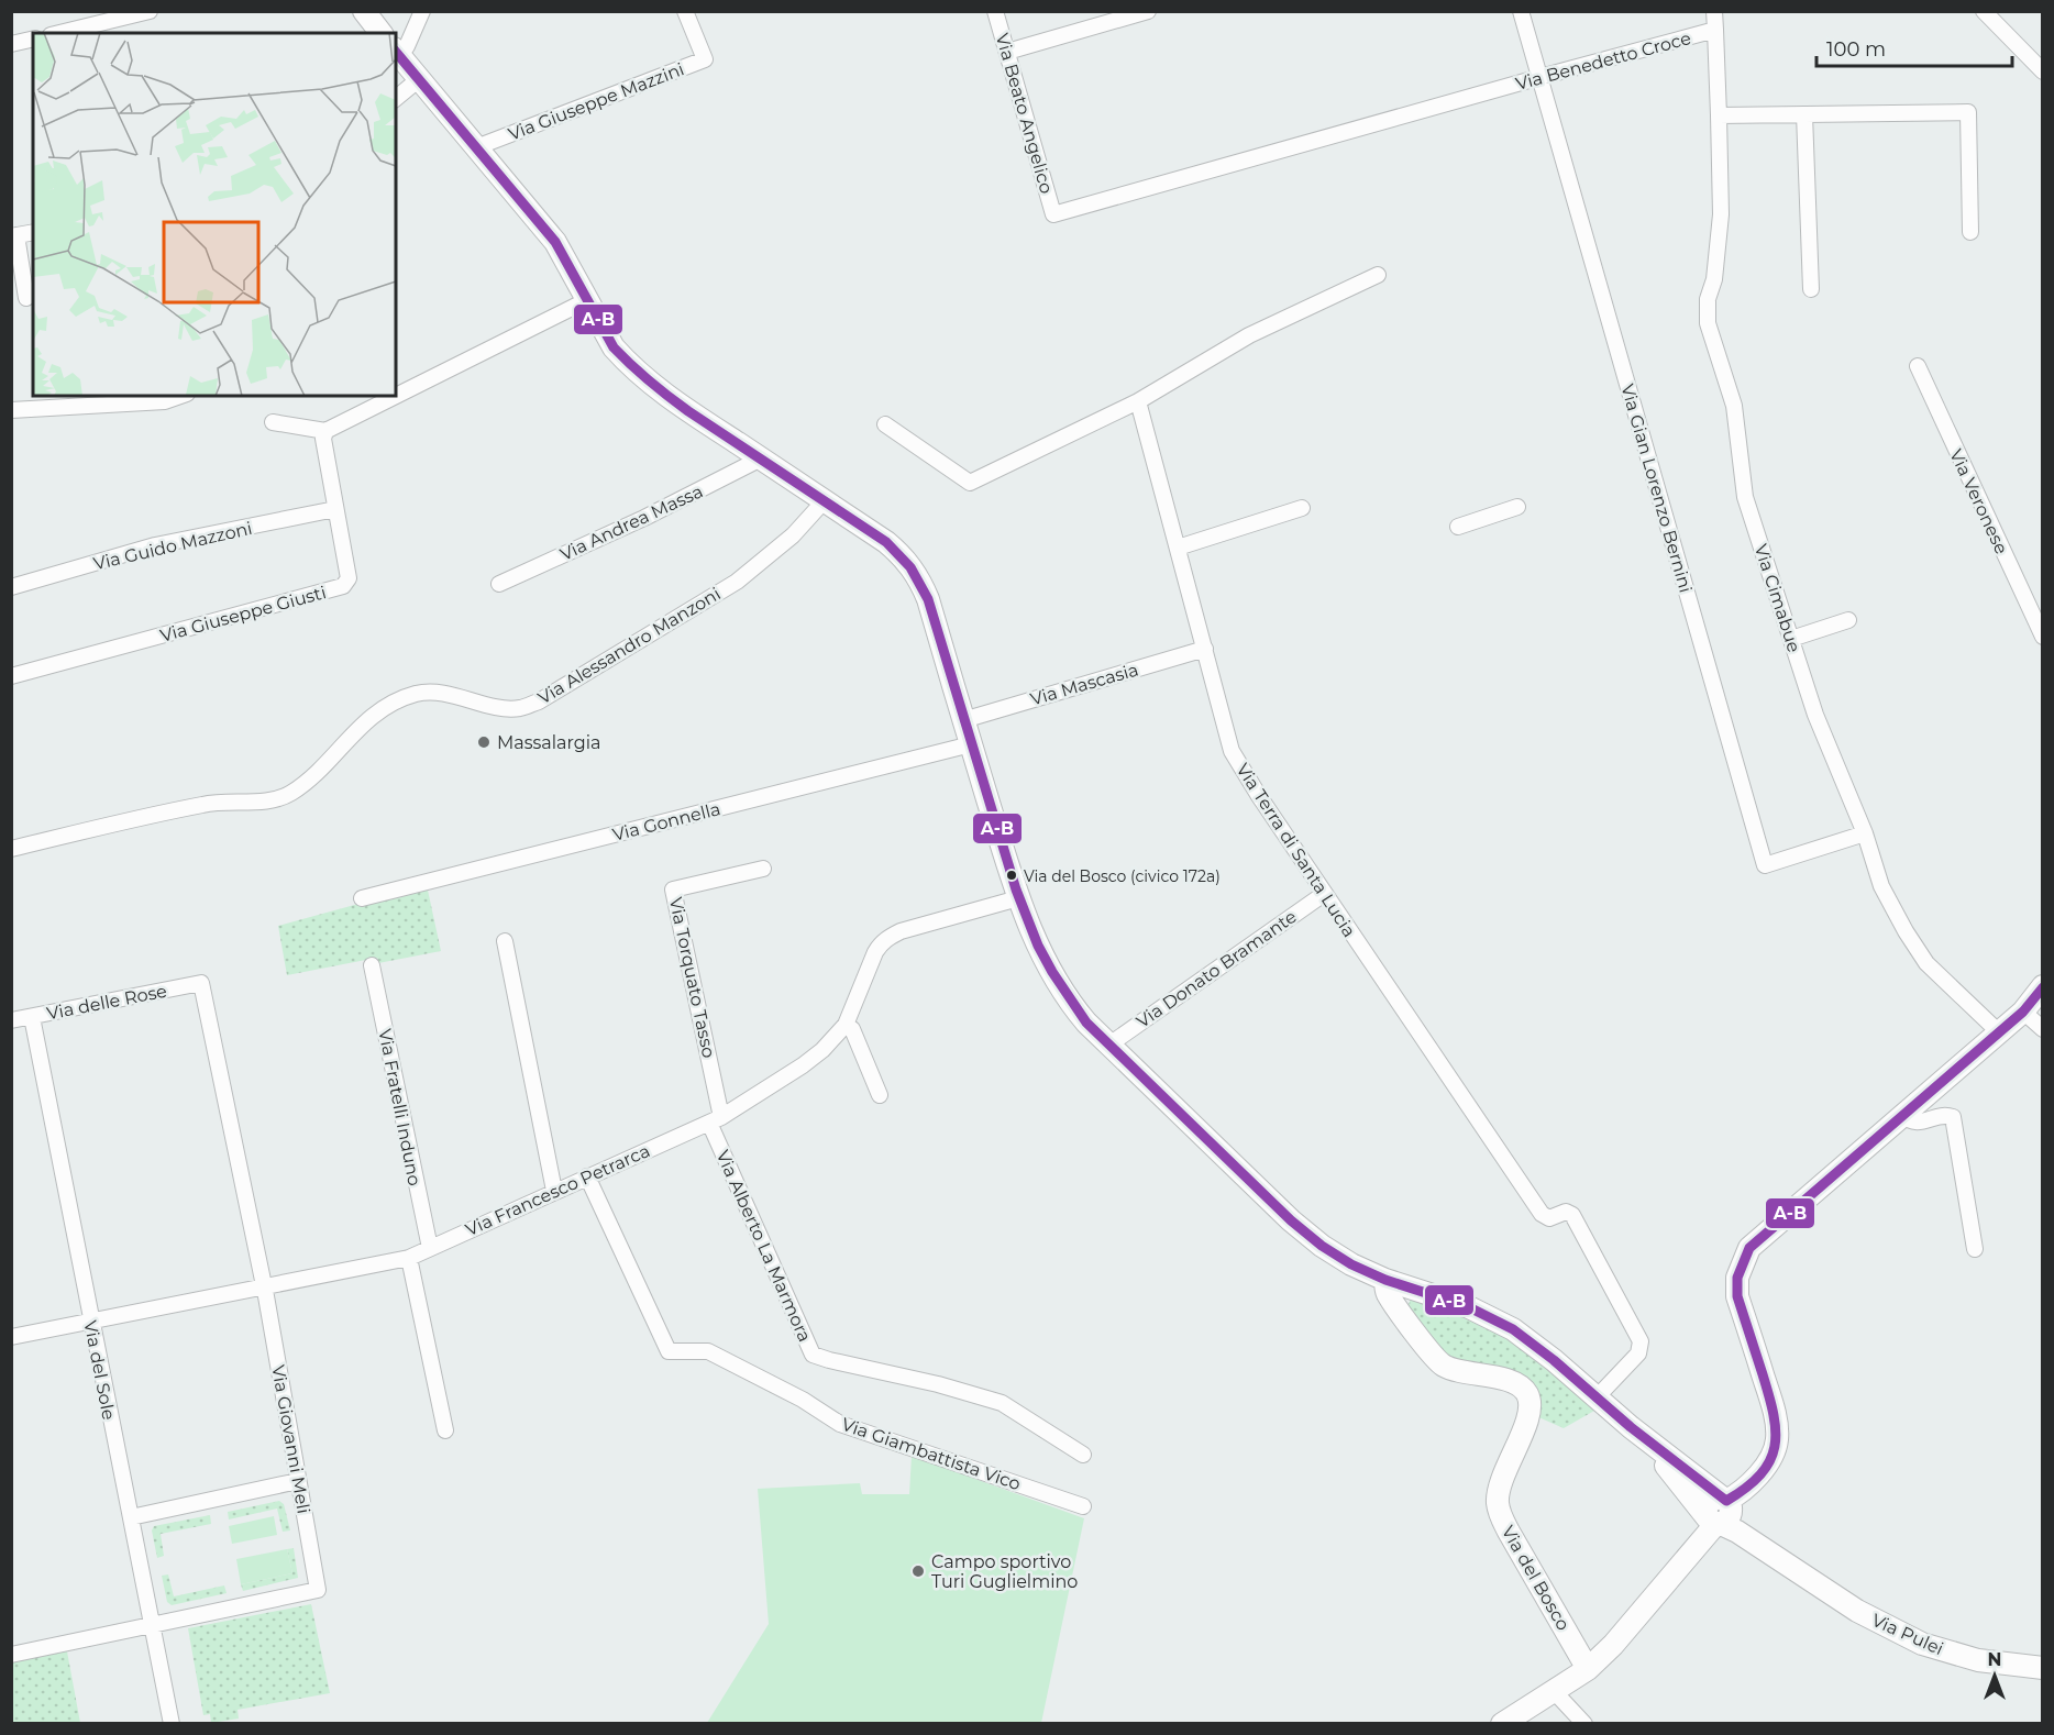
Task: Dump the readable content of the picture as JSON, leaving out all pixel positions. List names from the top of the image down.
{
  "streets": {
    "main road": ["Via del Bosco", "Via Pulei"],
    "street": [
      "Via Benedetto Croce",
      "Via Giuseppe Mazzini",
      "Via Beato Angelico",
      "Via Gian Lorenzo Bernini",
      "Via Veronese",
      "Via Andrea Massa",
      "Via Guido Mazzoni",
      "Via Cimabue",
      "Via Giuseppe Giusti",
      "Via Alessandro Manzoni",
      "Via Mascasia",
      "Via Gonnella",
      "Via Terra di Santa Lucia",
      "Via Donato Bramante",
      "Via Torquato Tasso",
      "Via delle Rose",
      "Via Fratelli Induno",
      "Via Francesco Petrarca",
      "Via Alberto La Marmora",
      "Via del Sole",
      "Via Giovanni Meli",
      "Via Giambattista Vico"
    ]
  },
  "crossings": [
    ["Via Benedetto Croce", "Via Beato Angelico"],
    ["Via Benedetto Croce", "Via Gian Lorenzo Bernini"],
    ["Via Benedetto Croce", "Via Cimabue"],
    ["Via Gian Lorenzo Bernini", "Via Cimabue"],
    ["Via Guido Mazzoni", "Via Giuseppe Giusti"],
    ["Via Mascasia", "Via Terra di Santa Lucia"],
    ["Via Terra di Santa Lucia", "Via Donato Bramante"],
    ["Via Torquato Tasso", "Via Francesco Petrarca"],
    ["Via Torquato Tasso", "Via Alberto La Marmora"],
    ["Via delle Rose", "Via del Sole"],
    ["Via delle Rose", "Via Giovanni Meli"],
    ["Via Fratelli Induno", "Via Francesco Petrarca"],
    ["Via Francesco Petrarca", "Via Alberto La Marmora"],
    ["Via Francesco Petrarca", "Via del Sole"],
    ["Via Francesco Petrarca", "Via Giovanni Meli"],
    ["Via Francesco Petrarca", "Via Giambattista Vico"],
    ["Via del Sole", "Via Giovanni Meli"]
  ],
  "places": ["Massalargia", "Via del Bosco (civico 172a)", "Campo sportivo Turi Guglielmino"],
  "lines": ["transit line A-B"],
  "scale_bar": "100 m",
  "north": "top"
}
